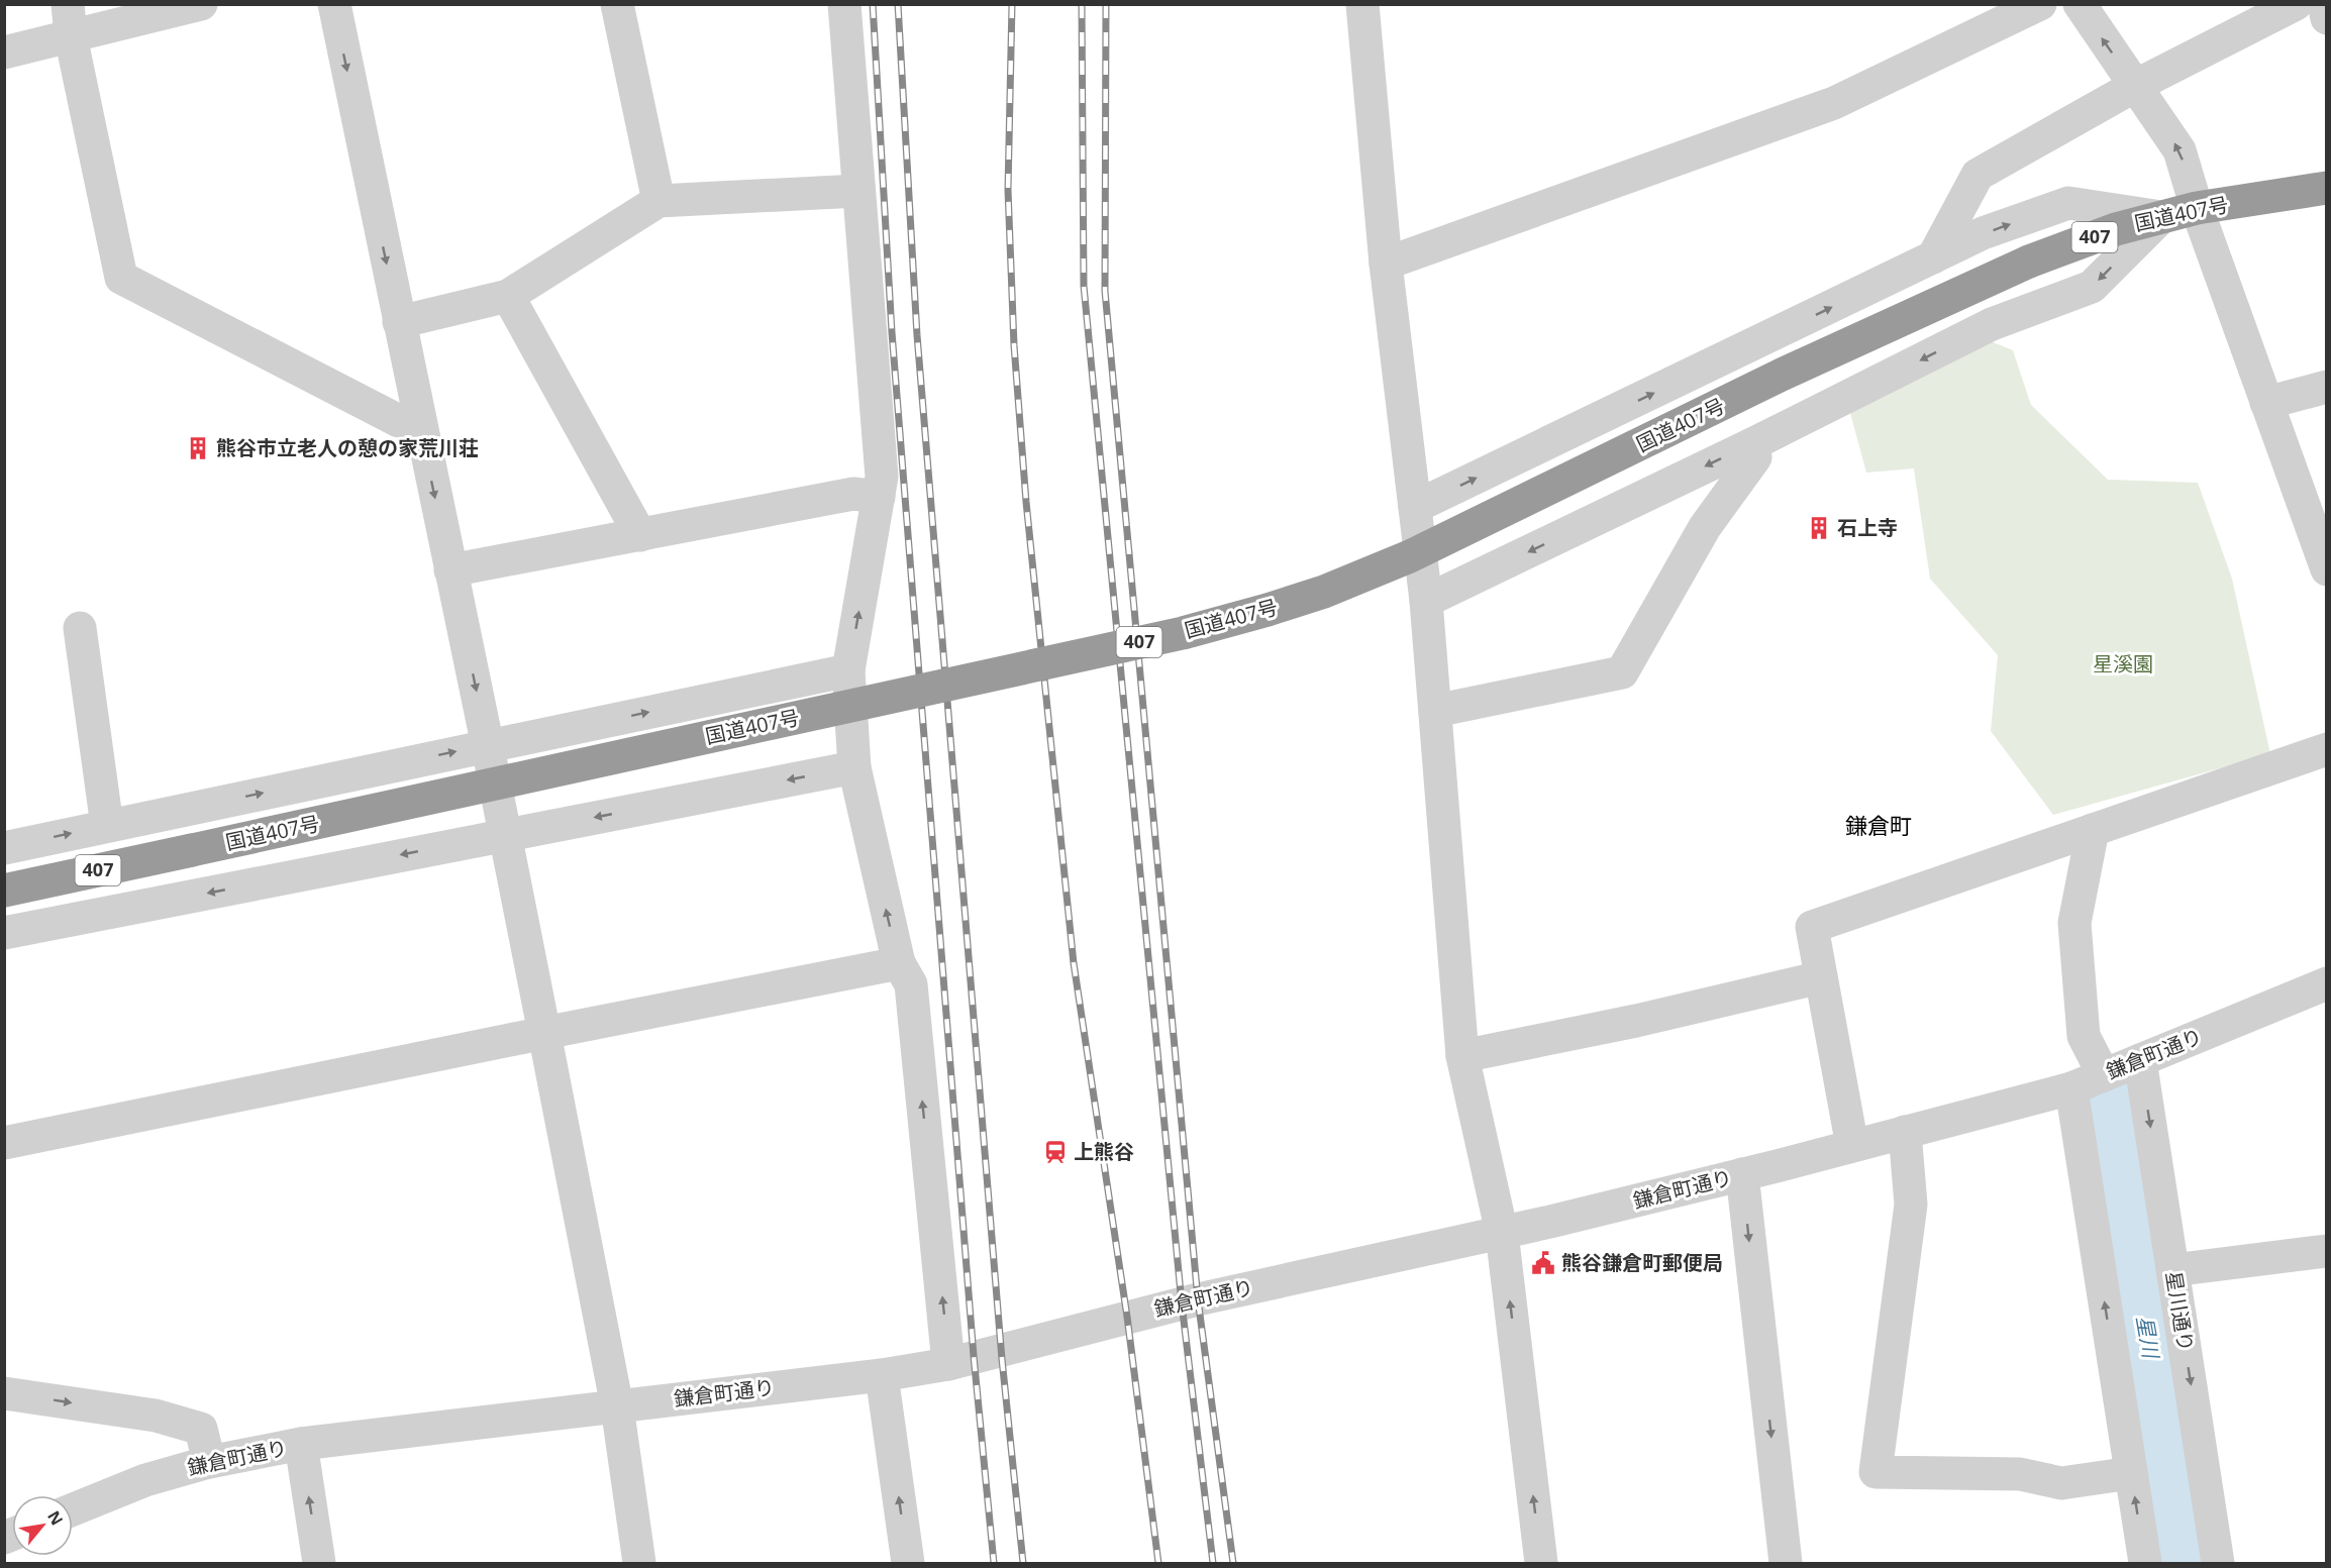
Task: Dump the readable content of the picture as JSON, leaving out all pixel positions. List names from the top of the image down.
{
  "streets": {
    "highway": ["国道407号", "407"],
    "street": ["鎌倉町通り", "星川通り"]
  },
  "crossings": [
    ["鎌倉町通り", "星川通り"]
  ],
  "districts": ["鎌倉町"],
  "water": ["星川"],
  "parks": ["星溪園"],
  "places": {
    "building": ["熊谷市立老人の憩の家荒川荘", "石上寺"],
    "station": ["上熊谷"],
    "public building": ["熊谷鎌倉町郵便局"]
  },
  "north": "top right"
}
